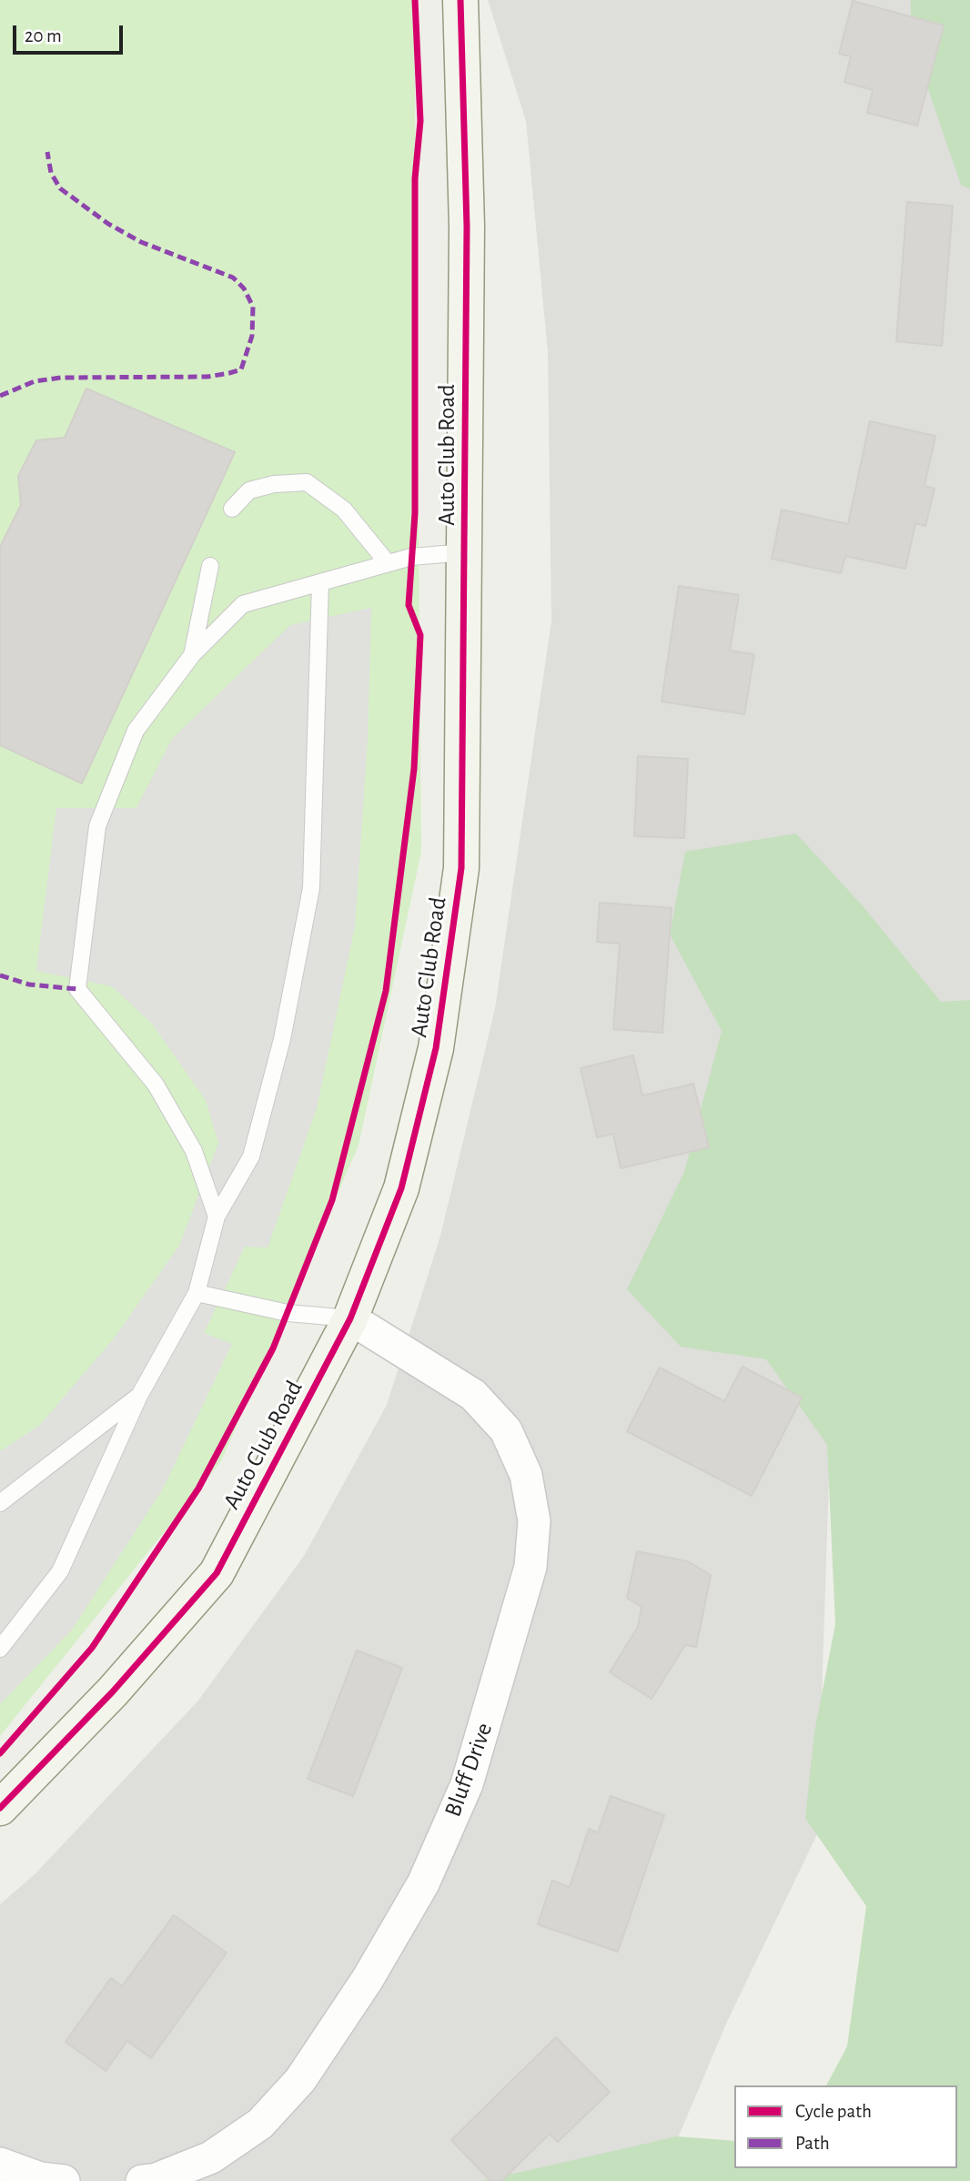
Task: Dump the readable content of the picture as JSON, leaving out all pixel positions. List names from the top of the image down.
{
  "streets": {
    "street": ["Auto Club Road", "Bluff Drive"]
  },
  "crossings": [
    ["Auto Club Road", "Bluff Drive"]
  ],
  "legend": ["Cycle path", "Path"],
  "scale_bar": "20 m"
}
